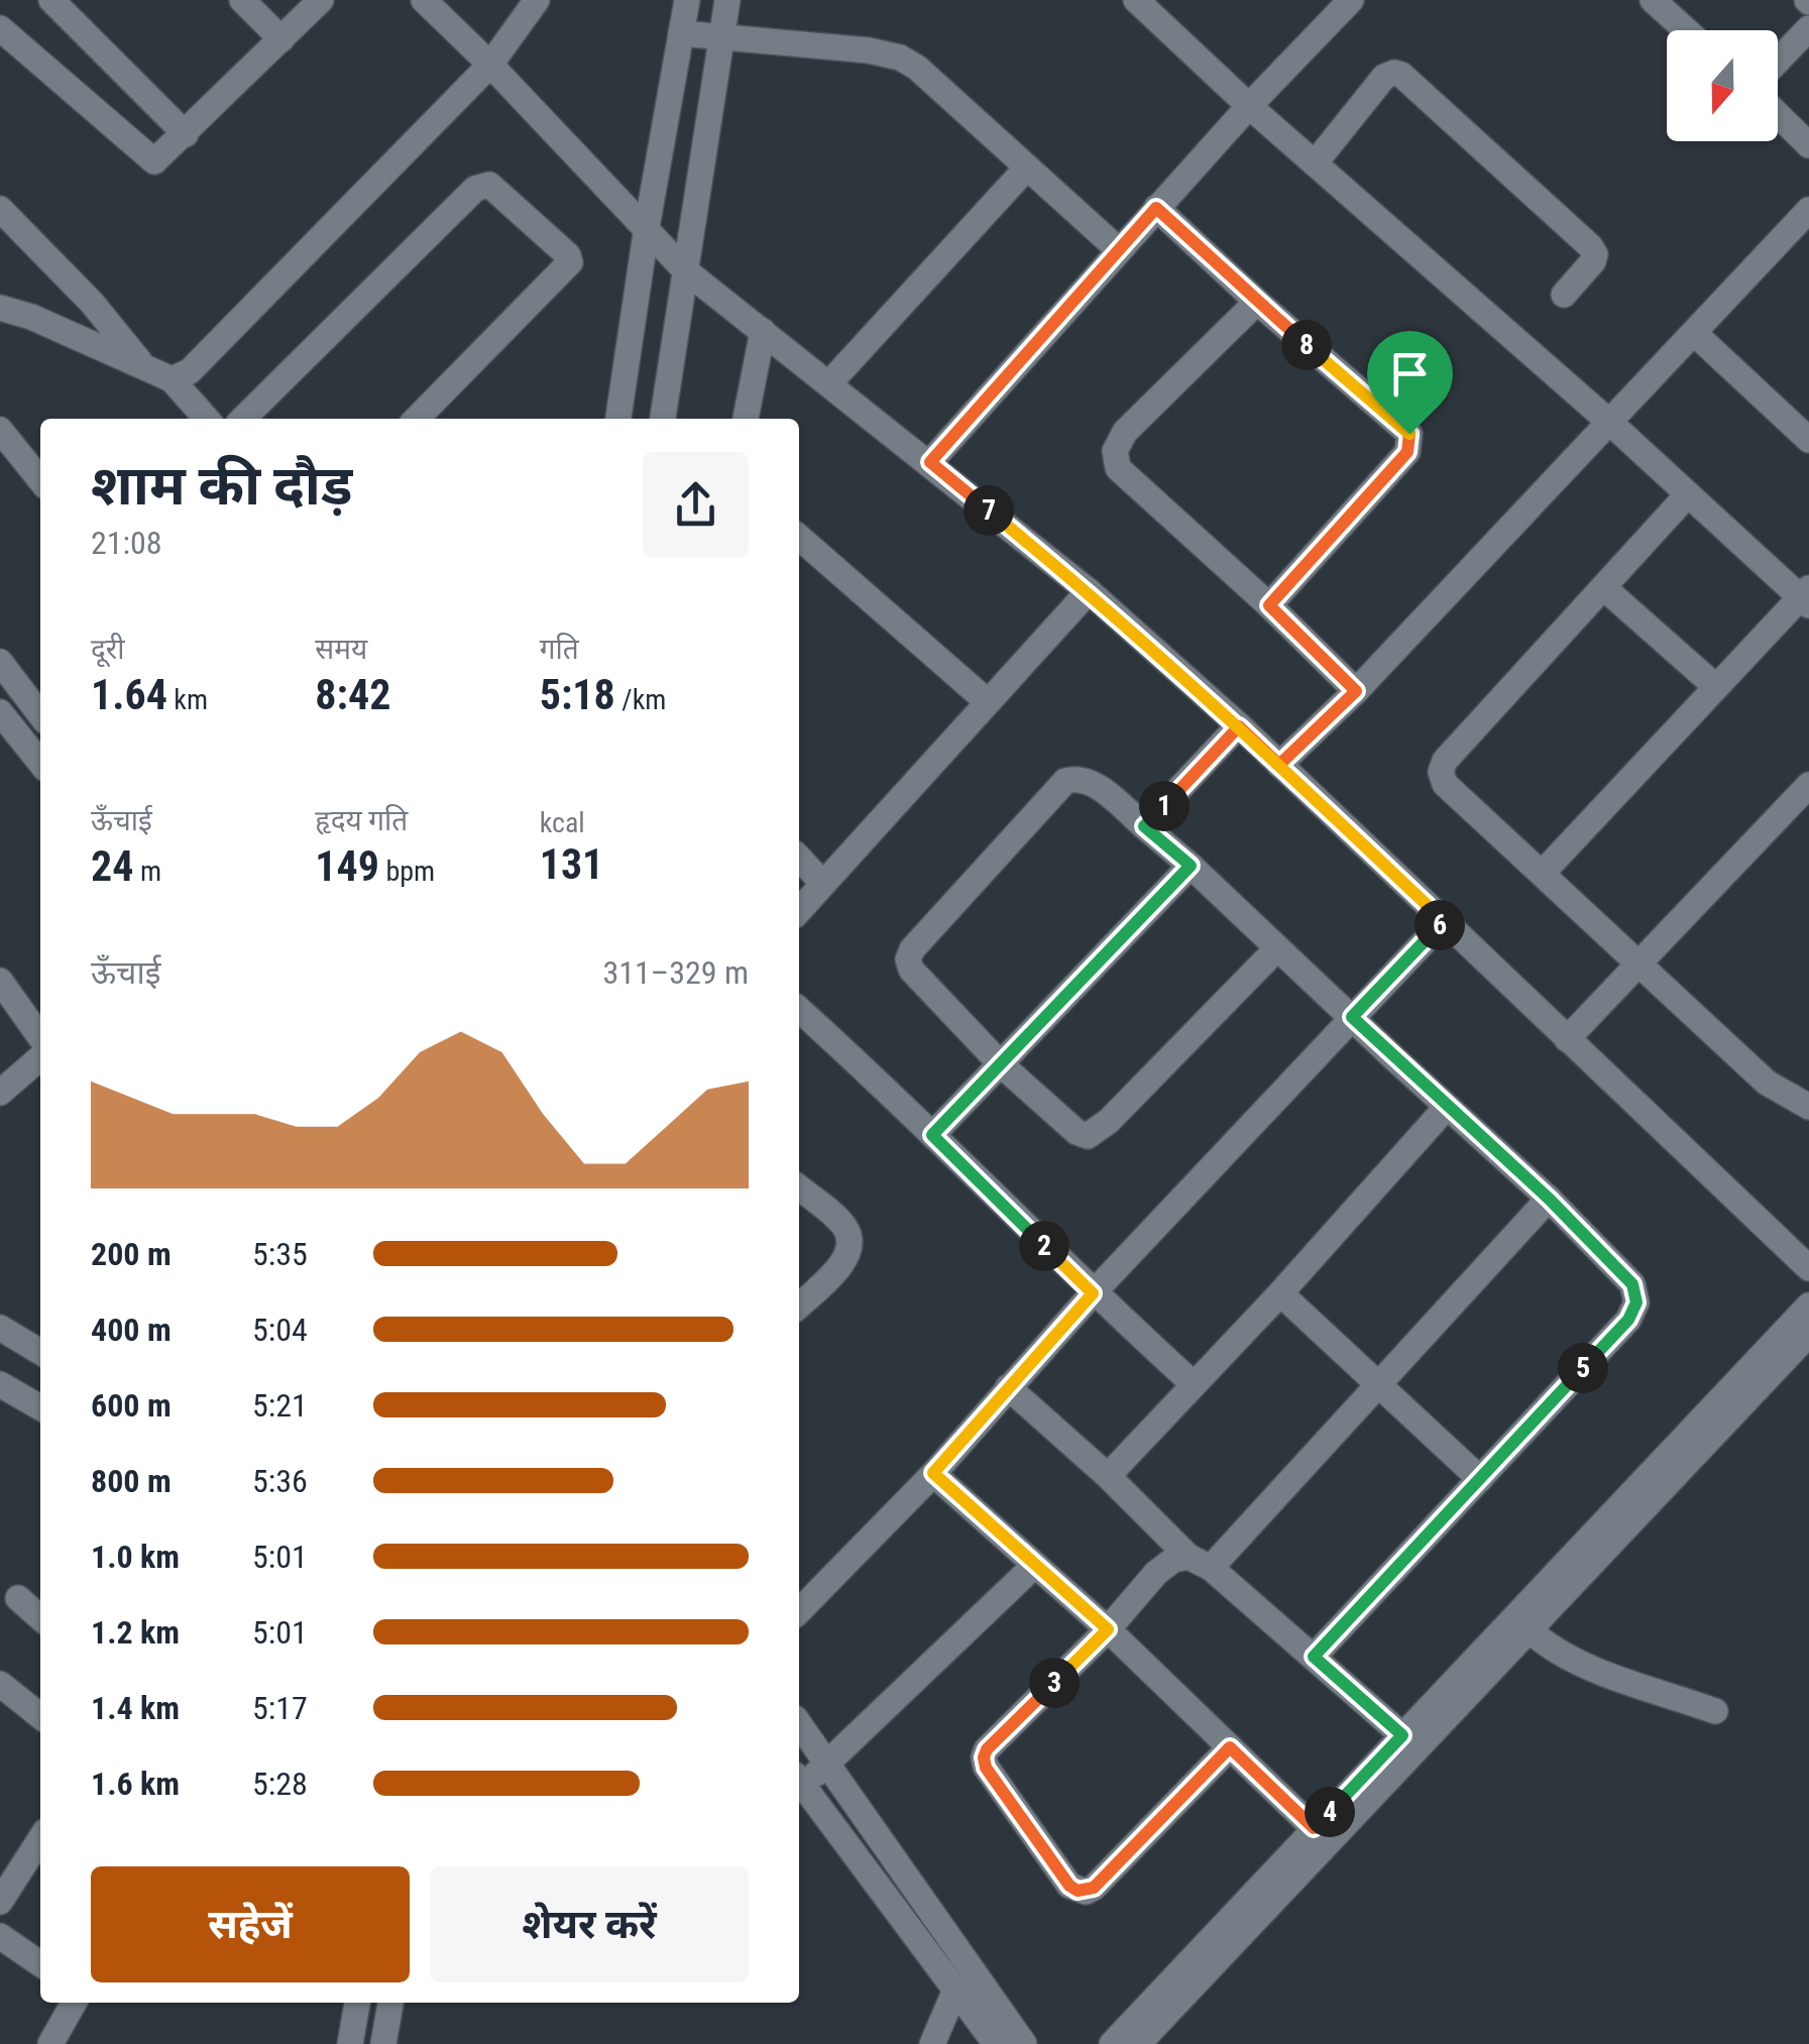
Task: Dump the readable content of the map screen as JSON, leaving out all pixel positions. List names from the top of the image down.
{
  "north": "bottom",
  "page": {
    "pins": [
      "8",
      "7",
      "1",
      "6",
      "2",
      "5",
      "3",
      "4"
    ],
    "heading": ["शाम की दौड़", "21:08"],
    "stats": [
      ["दूरी", "1.64 km"],
      ["समय", "8:42"],
      ["गति", "5:18 /km"],
      ["ऊँचाई", "24 m"],
      ["हृदय गति", "149 bpm"],
      ["kcal", "131"]
    ],
    "chart": ["ऊँचाई", "311–329 m"],
    "list": [
      {
        "name": "200 m",
        "note": "5:35"
      },
      {
        "name": "400 m",
        "note": "5:04"
      },
      {
        "name": "600 m",
        "note": "5:21"
      },
      {
        "name": "800 m",
        "note": "5:36"
      },
      {
        "name": "1.0 km",
        "note": "5:01"
      },
      {
        "name": "1.2 km",
        "note": "5:01"
      },
      {
        "name": "1.4 km",
        "note": "5:17"
      },
      {
        "name": "1.6 km",
        "note": "5:28"
      }
    ],
    "buttons": ["सहेजें", "शेयर करें"]
  }
}
